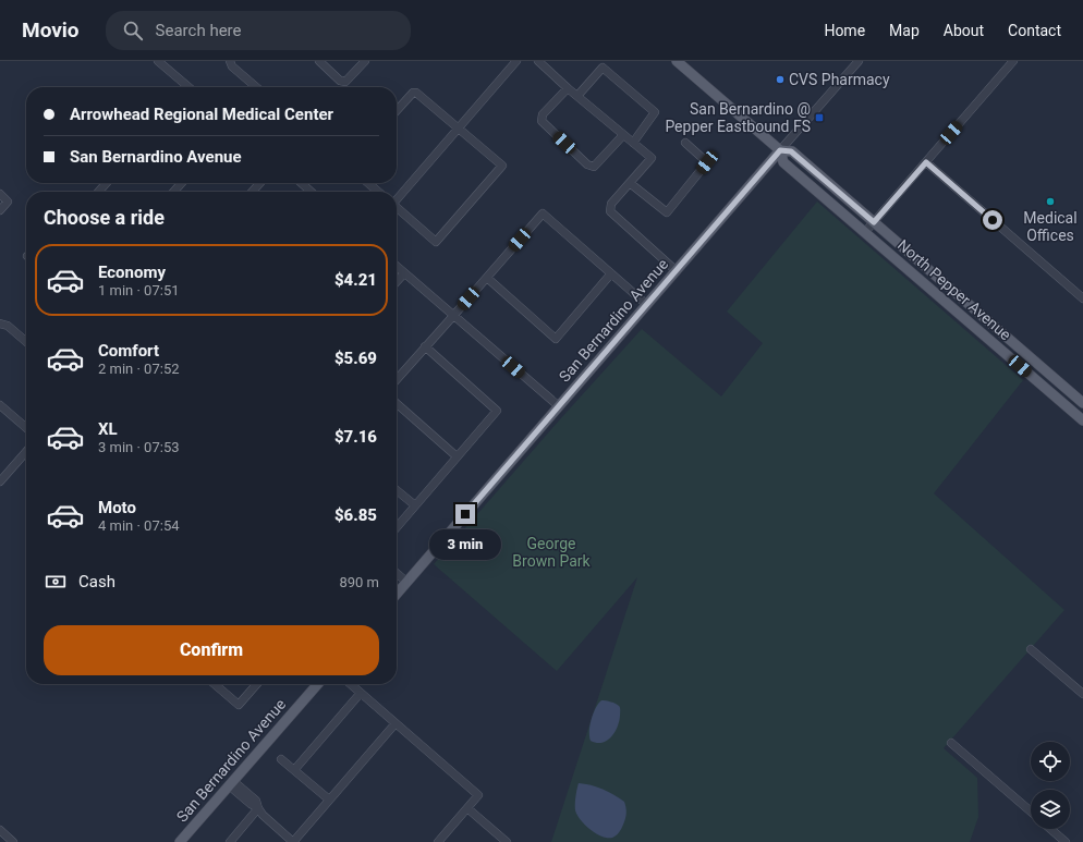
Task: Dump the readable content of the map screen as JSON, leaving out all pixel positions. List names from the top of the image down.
{
  "streets": {
    "main road": ["North Pepper Avenue", "San Bernardino Avenue"]
  },
  "crossings": [
    ["North Pepper Avenue", "San Bernardino Avenue"]
  ],
  "parks": ["George Brown Park"],
  "places": {
    "other": ["CVS Pharmacy", "Medical Offices"],
    "transit": ["San Bernardino @ Pepper Eastbound FS"]
  },
  "page": {
    "header": "Movio",
    "search": "Search here",
    "nav": [
      "Home",
      "Map",
      "About",
      "Contact"
    ],
    "banner": ["Arrowhead Regional Medical Center", "San Bernardino Avenue"],
    "heading": "Choose a ride",
    "list": [
      {
        "name": "Economy",
        "note": "1 min · 07:51",
        "value": "$4.21"
      },
      {
        "name": "Comfort",
        "note": "2 min · 07:52",
        "value": "$5.69"
      },
      {
        "name": "XL",
        "note": "3 min · 07:53",
        "value": "$7.16"
      },
      {
        "name": "Moto",
        "note": "4 min · 07:54",
        "value": "$6.85"
      }
    ],
    "bubble": "3 min",
    "pay": ["Cash", "890 m"],
    "buttons": "Confirm"
  }
}
